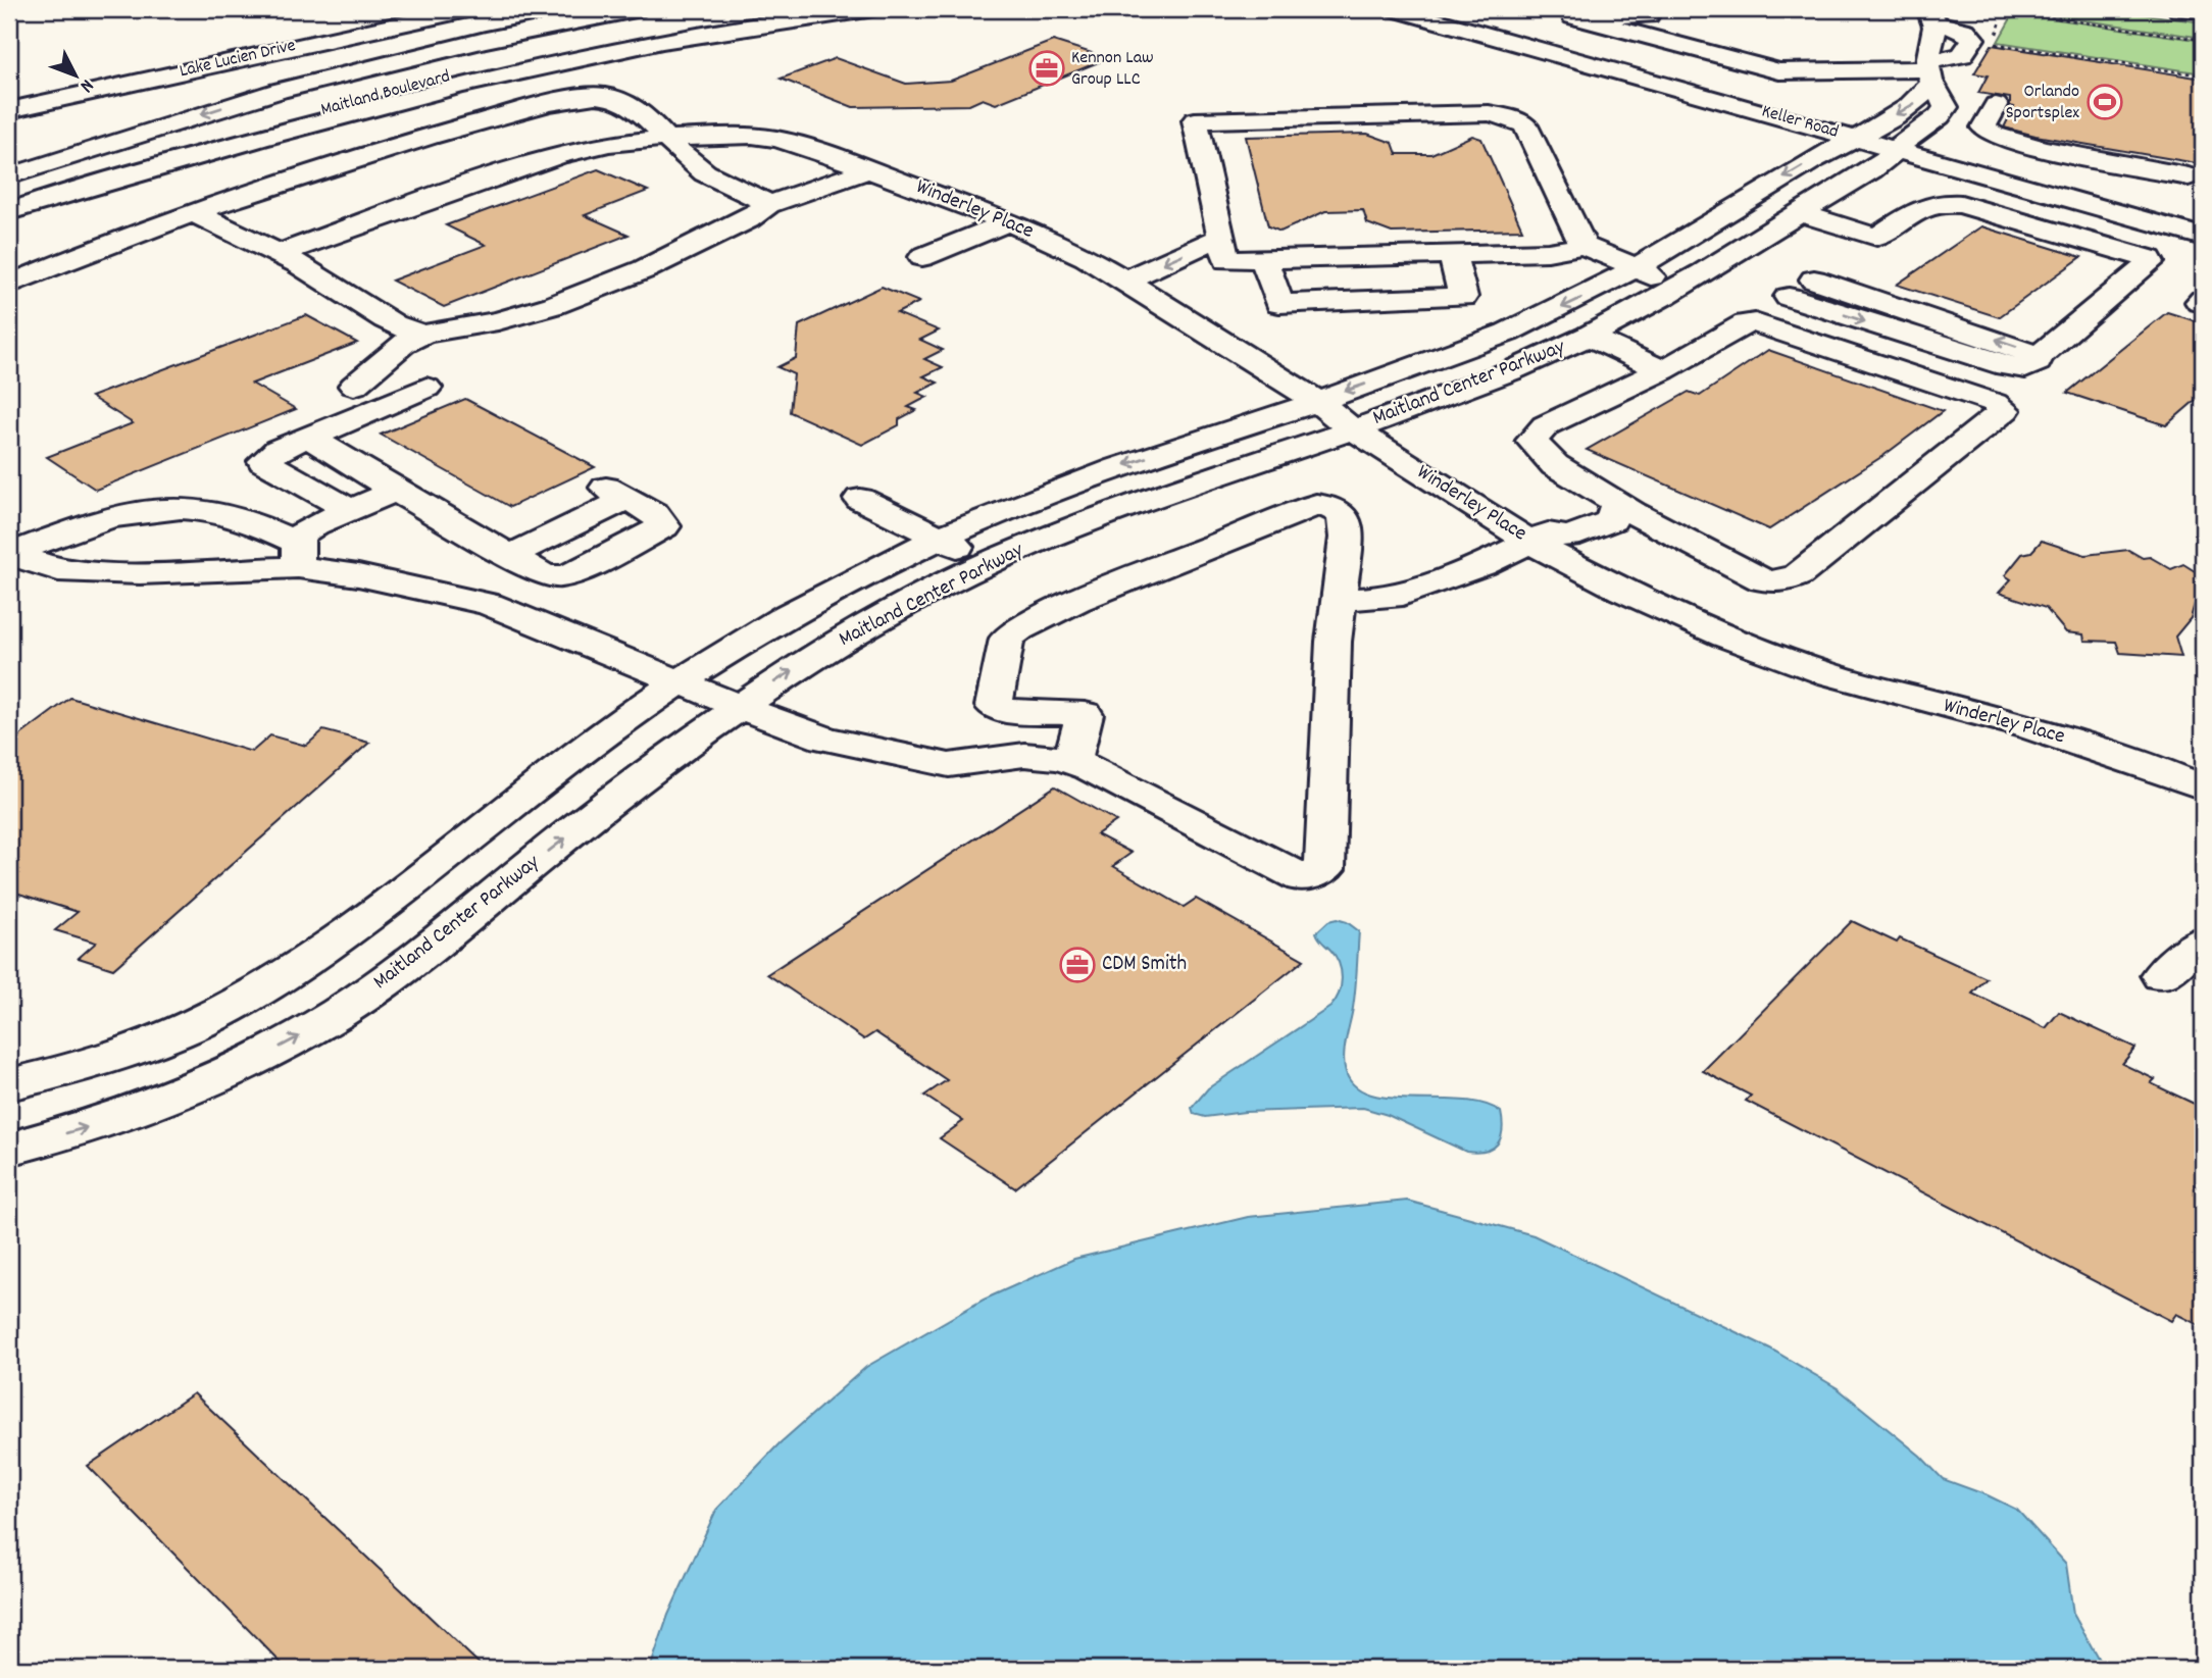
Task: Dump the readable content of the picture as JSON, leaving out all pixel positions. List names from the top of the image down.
{
  "streets": {
    "main road": [
      "Lake Lucien Drive",
      "Maitland Boulevard",
      "Keller Road",
      "Winderley Place",
      "Maitland Center Parkway"
    ]
  },
  "crossings": [
    ["Keller Road", "Maitland Center Parkway"],
    ["Winderley Place", "Maitland Center Parkway"]
  ],
  "places": {
    "office": ["Kennon Law Group LLC", "CDM Smith"],
    "sports": ["Orlando Sportsplex"]
  },
  "north": "bottom right"
}
